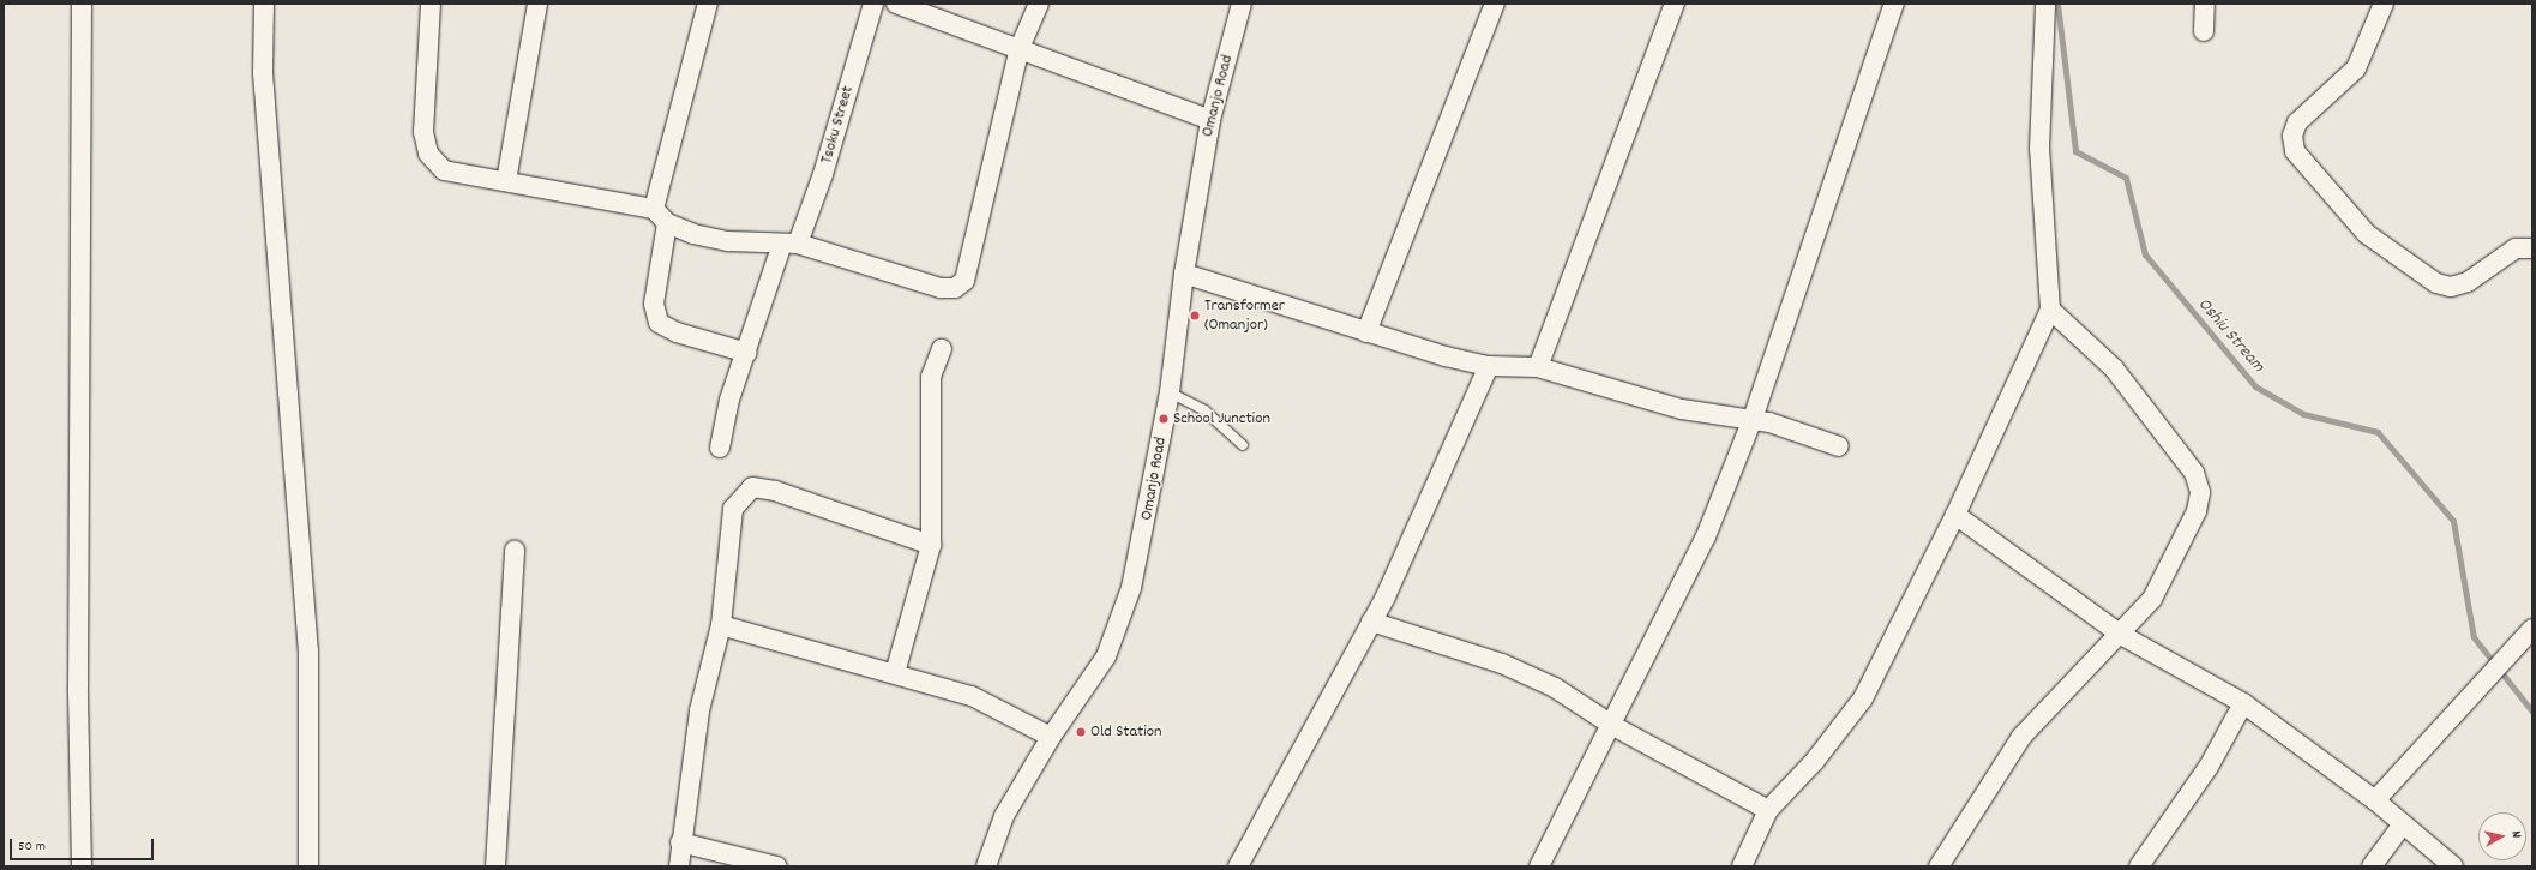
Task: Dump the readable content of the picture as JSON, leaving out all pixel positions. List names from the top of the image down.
{
  "streets": {
    "street": ["Omanjo Road", "Tsoku Street"]
  },
  "water": ["Oshiu Stream"],
  "places": ["Transformer (Omanjor)", "School Junction", "Old Station"],
  "scale_bar": "50 m",
  "north": "right"
}
